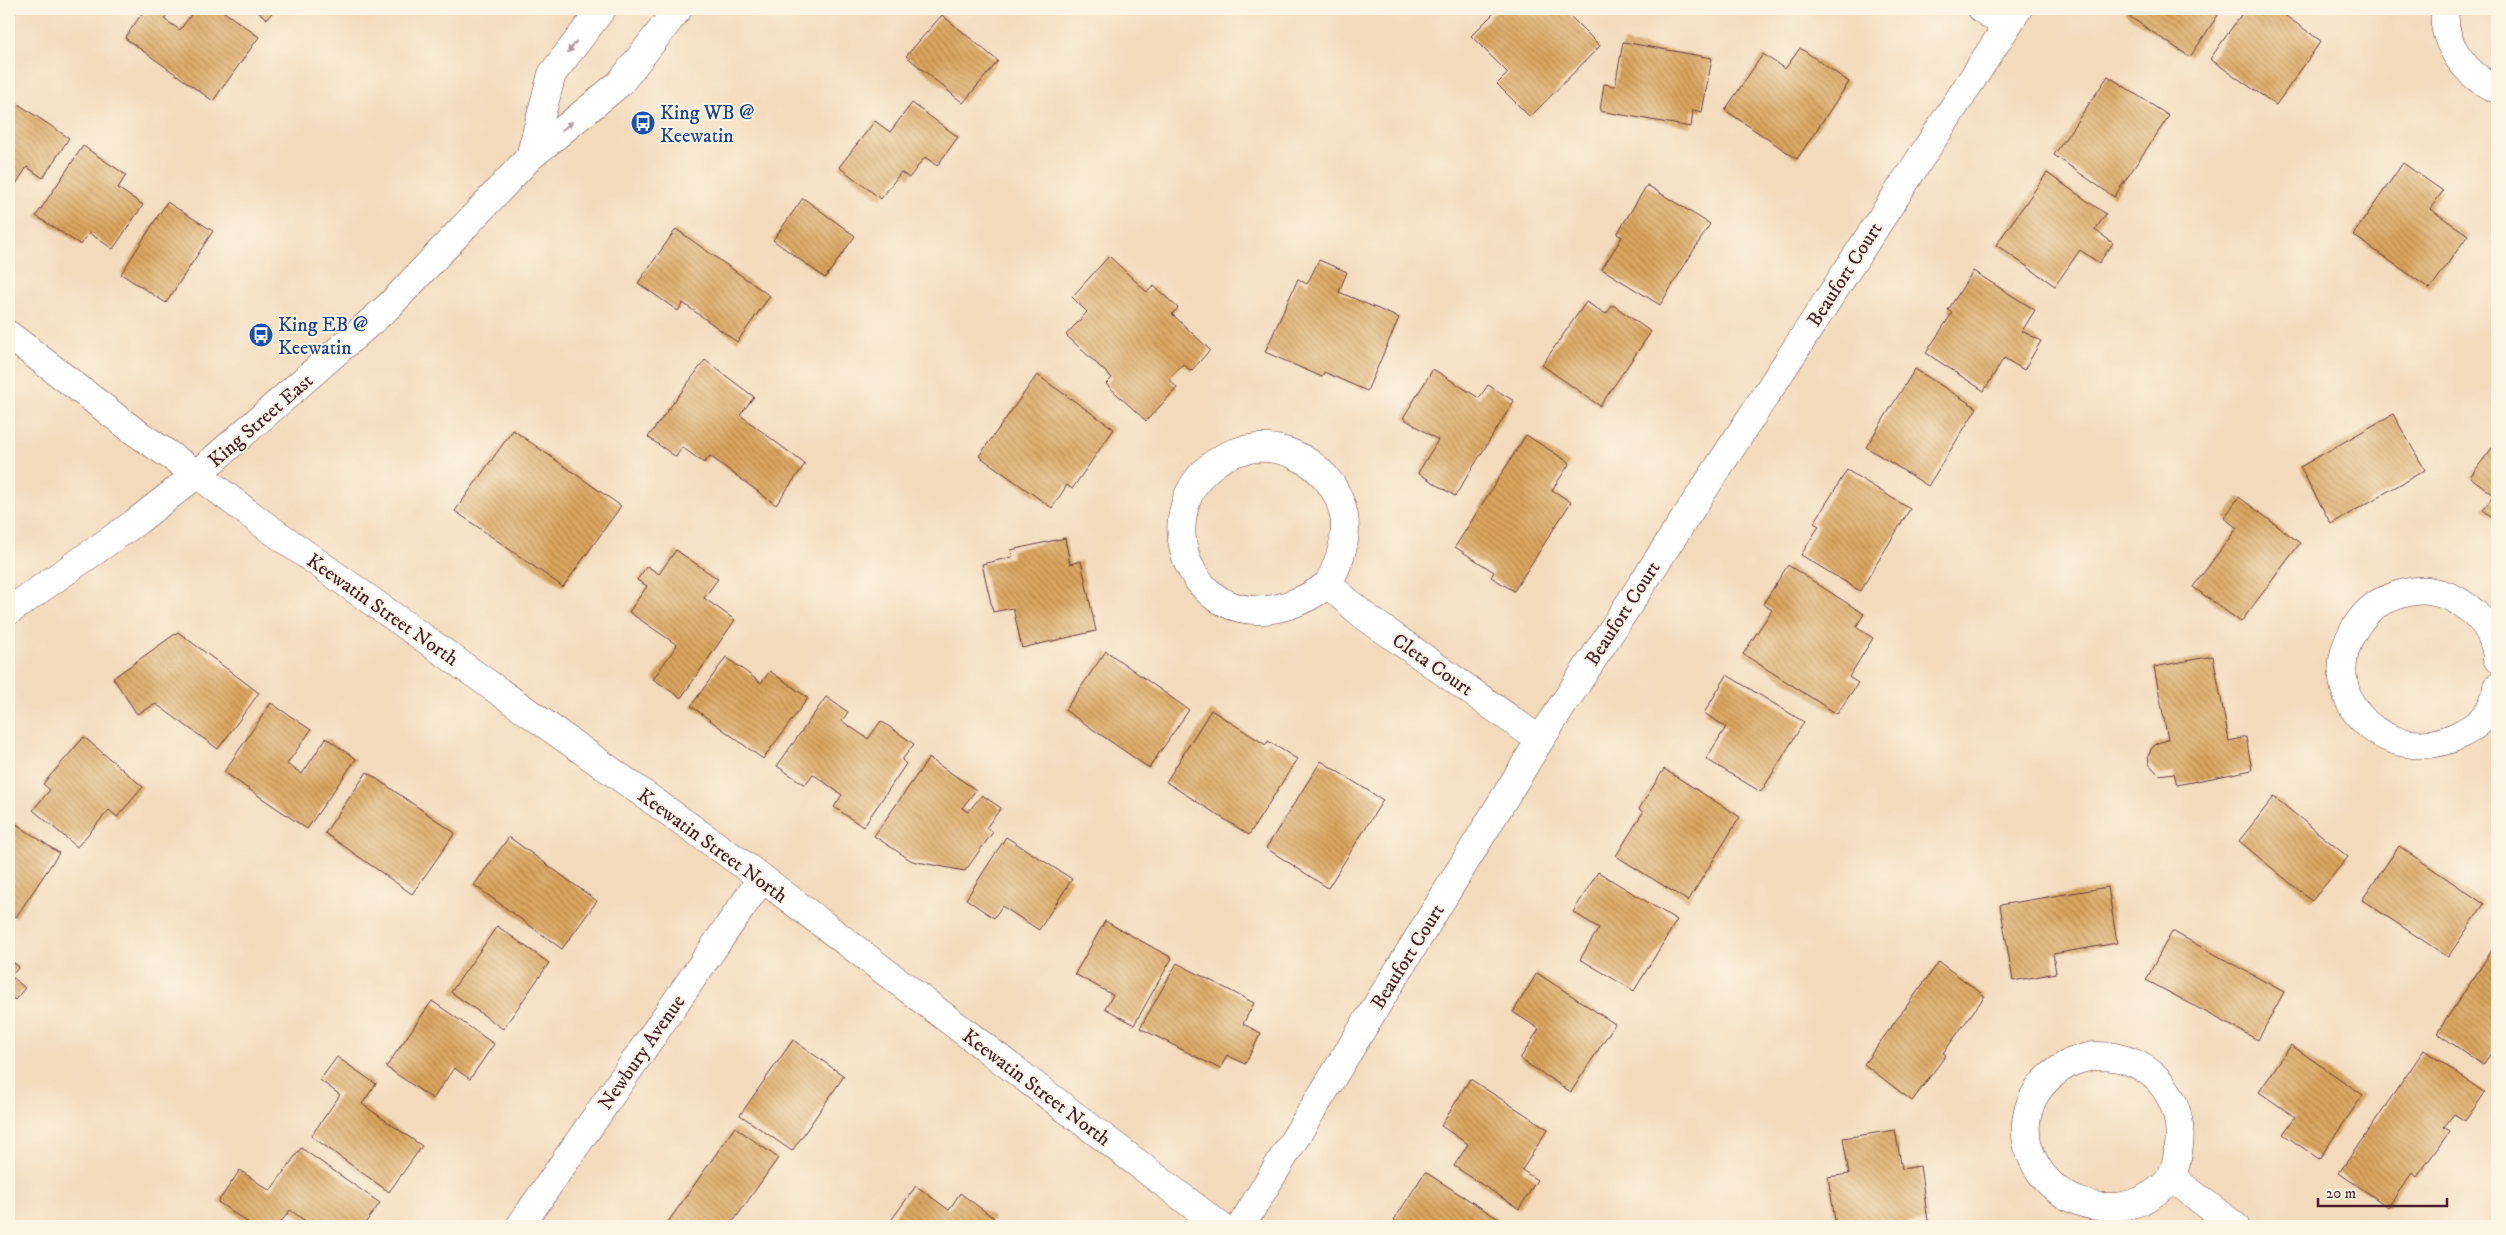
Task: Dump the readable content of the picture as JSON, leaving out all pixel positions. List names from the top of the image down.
{
  "streets": {
    "street": [
      "Beaufort Court",
      "King Street East",
      "Keewatin Street North",
      "Cleta Court",
      "Newbury Avenue"
    ]
  },
  "crossings": [
    ["Beaufort Court", "Cleta Court"],
    ["King Street East", "Keewatin Street North"],
    ["Keewatin Street North", "Newbury Avenue"]
  ],
  "places": {
    "bus stop": ["King WB @ Keewatin", "King EB @ Keewatin"]
  },
  "scale_bar": "20 m"
}
